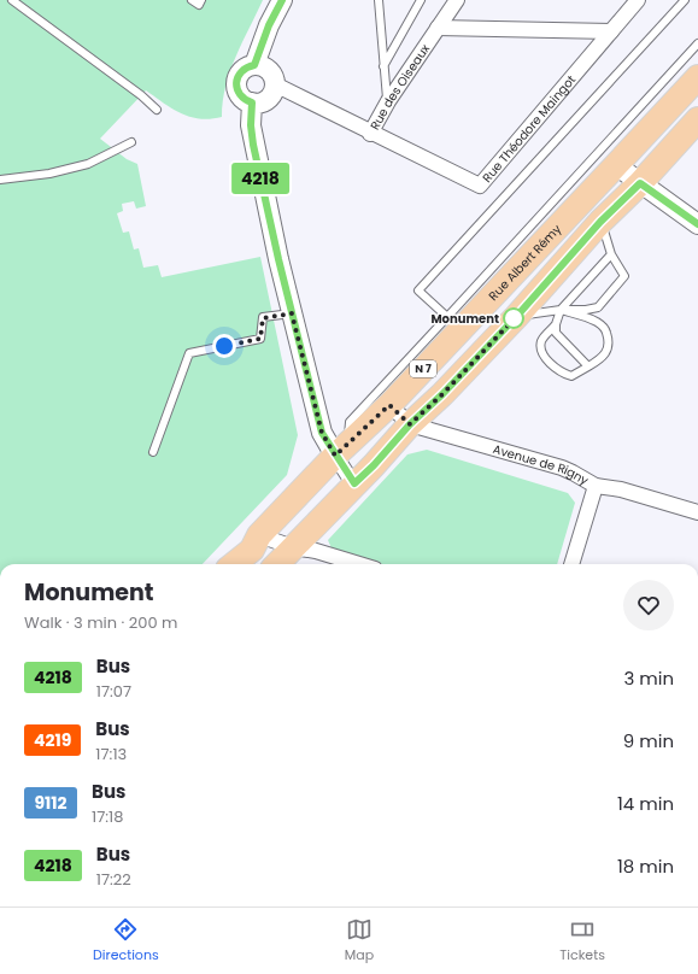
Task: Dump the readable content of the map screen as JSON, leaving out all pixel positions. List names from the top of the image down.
{
  "streets": {
    "main road": ["Rue Albert Rémy", "N 7"],
    "street": ["Rue des Oiseaux", "Rue Théodore Maingot", "Avenue de Rigny"]
  },
  "crossings": [
    ["Rue des Oiseaux", "Rue Théodore Maingot"],
    ["Rue Albert Rémy", "Avenue de Rigny"],
    ["N 7", "Avenue de Rigny"]
  ],
  "places": ["Monument"],
  "lines": ["bus line 4218"],
  "page": {
    "on_map": "4218",
    "heading": ["Monument", "Walk · 3 min · 200 m"],
    "list": [
      {
        "mark": "4218",
        "name": "Bus",
        "note": "17:07",
        "value": "3 min"
      },
      {
        "mark": "4219",
        "name": "Bus",
        "note": "17:13",
        "value": "9 min"
      },
      {
        "mark": "9112",
        "name": "Bus",
        "note": "17:18",
        "value": "14 min"
      },
      {
        "mark": "4218",
        "name": "Bus",
        "note": "17:22",
        "value": "18 min"
      }
    ],
    "tabs": ["Directions", "Map", "Tickets"]
  }
}
